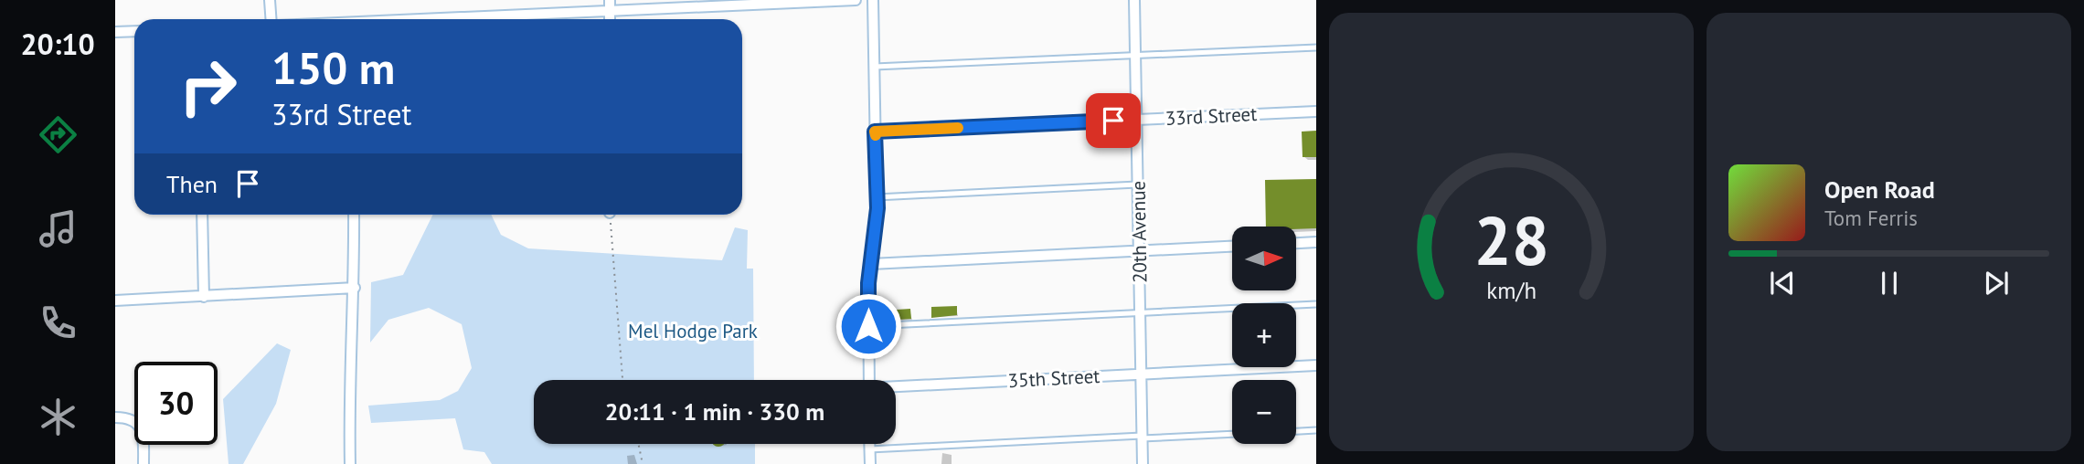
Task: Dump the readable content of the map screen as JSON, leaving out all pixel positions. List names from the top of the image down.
{
  "streets": {
    "street": ["33rd Street", "20th Avenue", "35th Street"]
  },
  "crossings": [
    ["33rd Street", "20th Avenue"],
    ["20th Avenue", "35th Street"]
  ],
  "parks": ["Mel Hodge Park"],
  "north": "right",
  "page": {
    "tabs": "20:10",
    "turn": ["150 m", "33rd Street"],
    "then": "Then",
    "song": ["Open Road", "Tom Ferris"],
    "map_buttons": ["+", "−"],
    "limit": "30",
    "trip": "20:11 · 1 min · 330 m",
    "gauge": ["28", "km/h"]
  }
}
